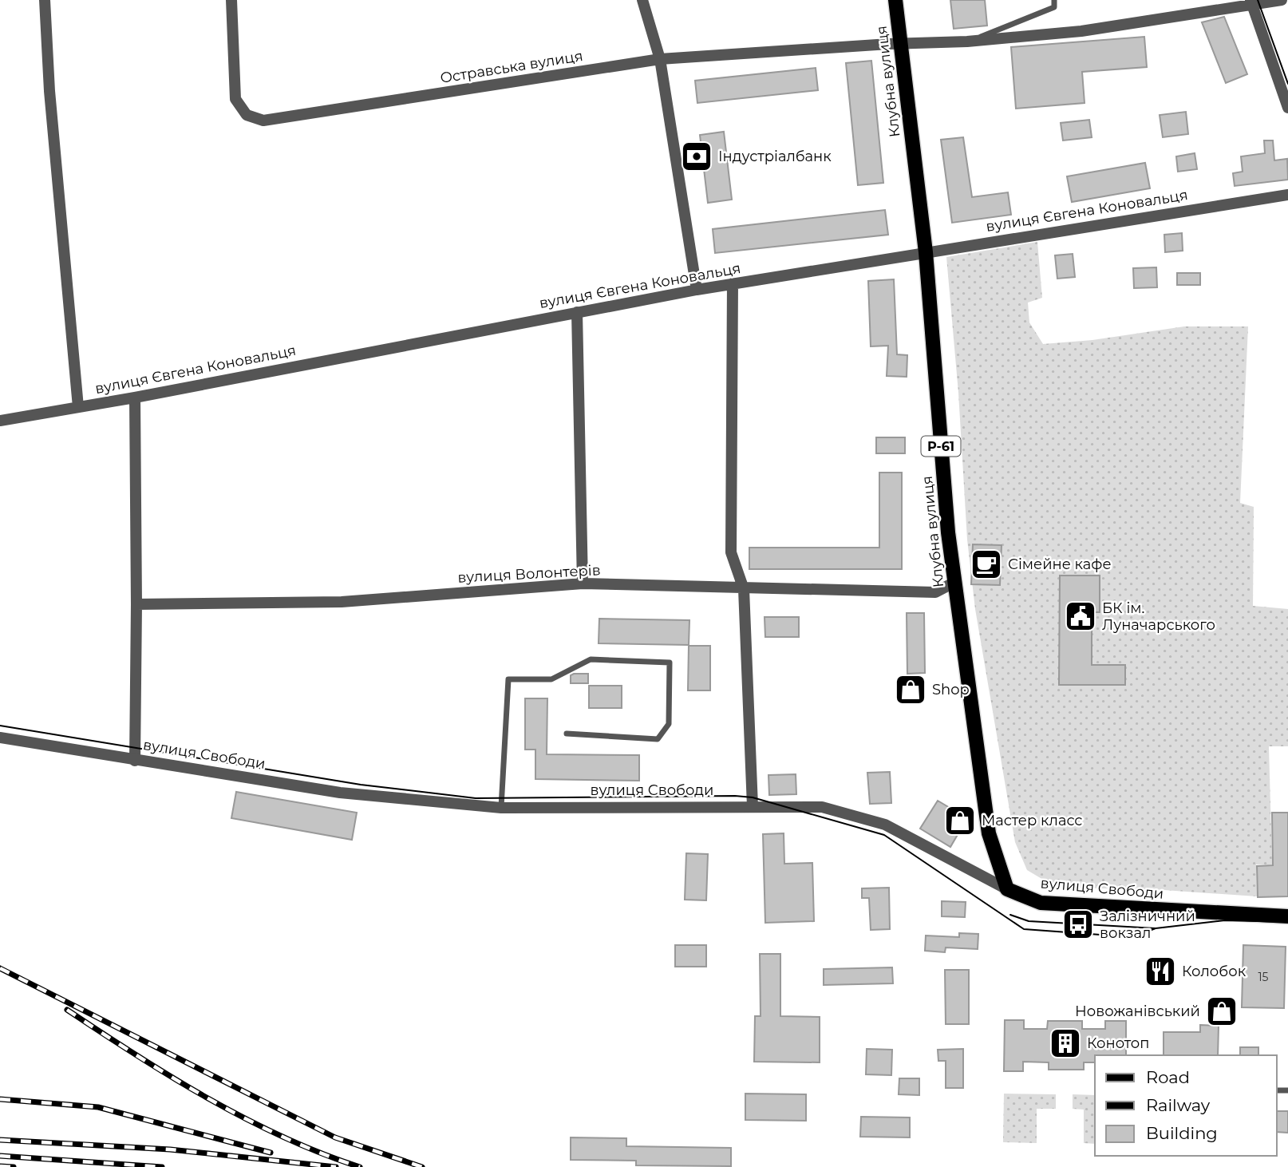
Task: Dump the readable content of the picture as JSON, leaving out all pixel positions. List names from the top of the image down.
{
  "streets": {
    "main road": ["Клубна вулиця", "Р-61", "вулиця Свободи"],
    "street": ["Остравська вулиця", "вулиця Євгена Коновальця", "вулиця Волонтерів"]
  },
  "crossings": [
    ["Остравська вулиця", "Клубна вулиця"],
    ["Клубна вулиця", "вулиця Євгена Коновальця"],
    ["Клубна вулиця", "вулиця Волонтерів"],
    ["Клубна вулиця", "вулиця Свободи"]
  ],
  "places": {
    "bank": ["Індустріалбанк"],
    "cafe": ["Сімейне кафе"],
    "public building": ["БК ім. Луначарського"],
    "shop": ["Shop", "Мастер класс", "Новожанівський"],
    "bus stop": ["Залізничний вокзал"],
    "restaurant": ["Колобок"],
    "building": ["Конотоп"]
  },
  "house_numbers": ["15"],
  "legend": ["Road", "Railway", "Building"]
}
